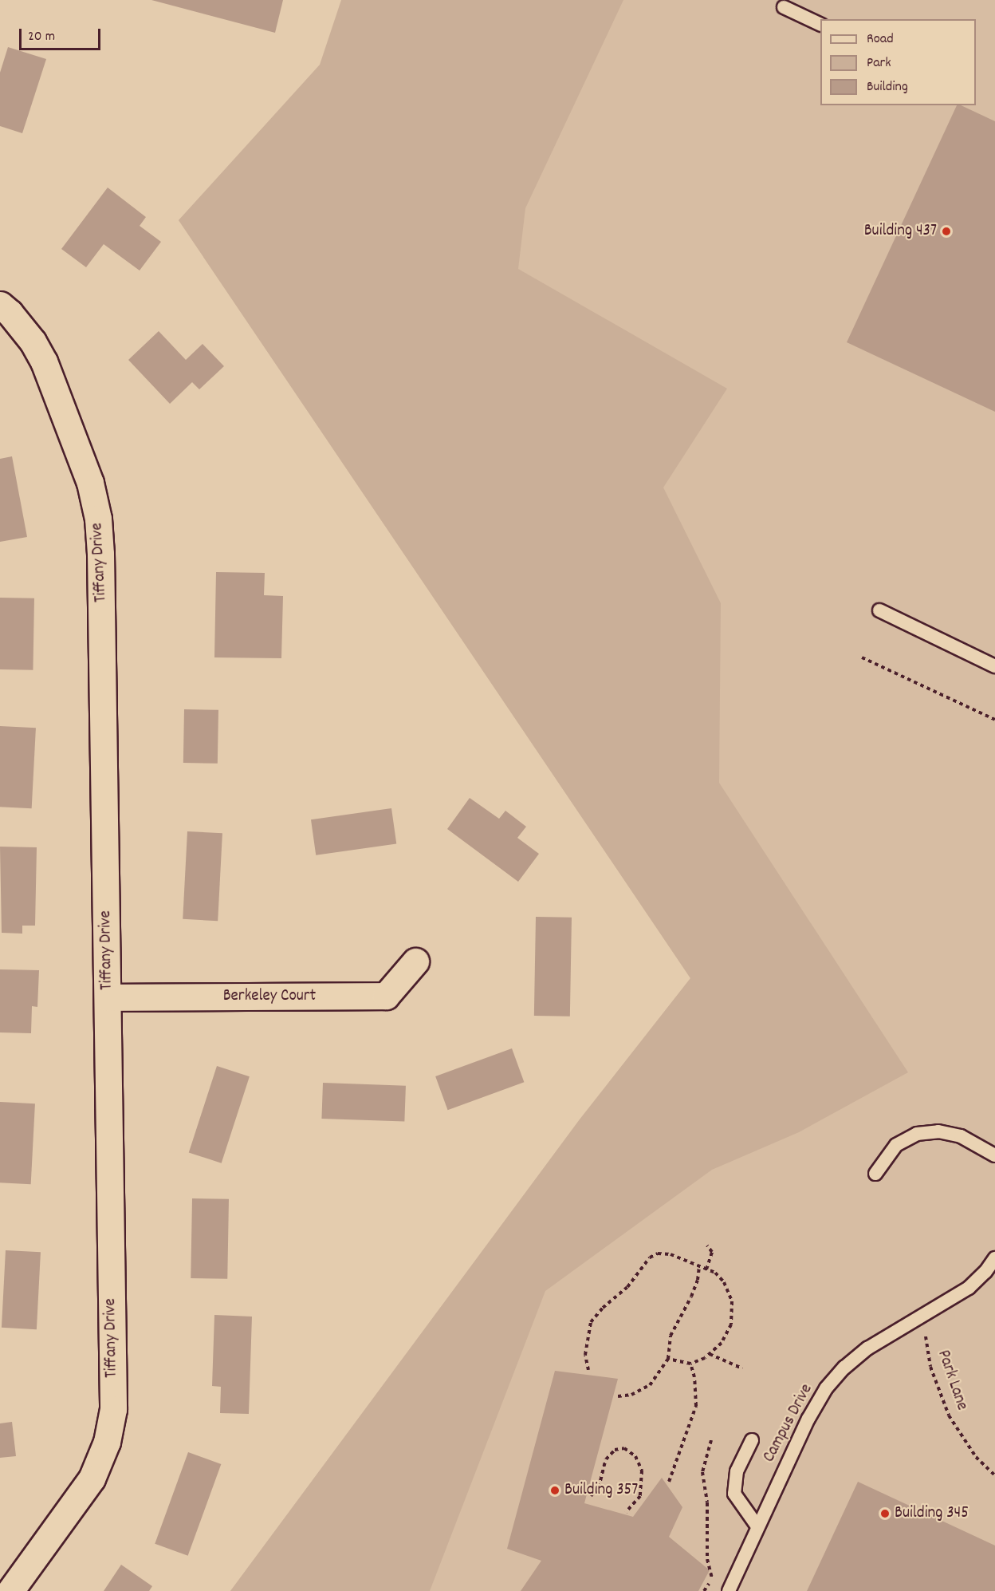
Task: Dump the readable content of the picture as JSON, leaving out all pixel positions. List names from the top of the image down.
{
  "streets": {
    "street": ["Tiffany Drive", "Berkeley Court"],
    "lane": ["Campus Drive"],
    "path": ["Park Lane"]
  },
  "crossings": [
    ["Tiffany Drive", "Berkeley Court"]
  ],
  "places": ["Building 437", "Building 357", "Building 345"],
  "legend": ["Road", "Park", "Building"],
  "scale_bar": "20 m"
}
